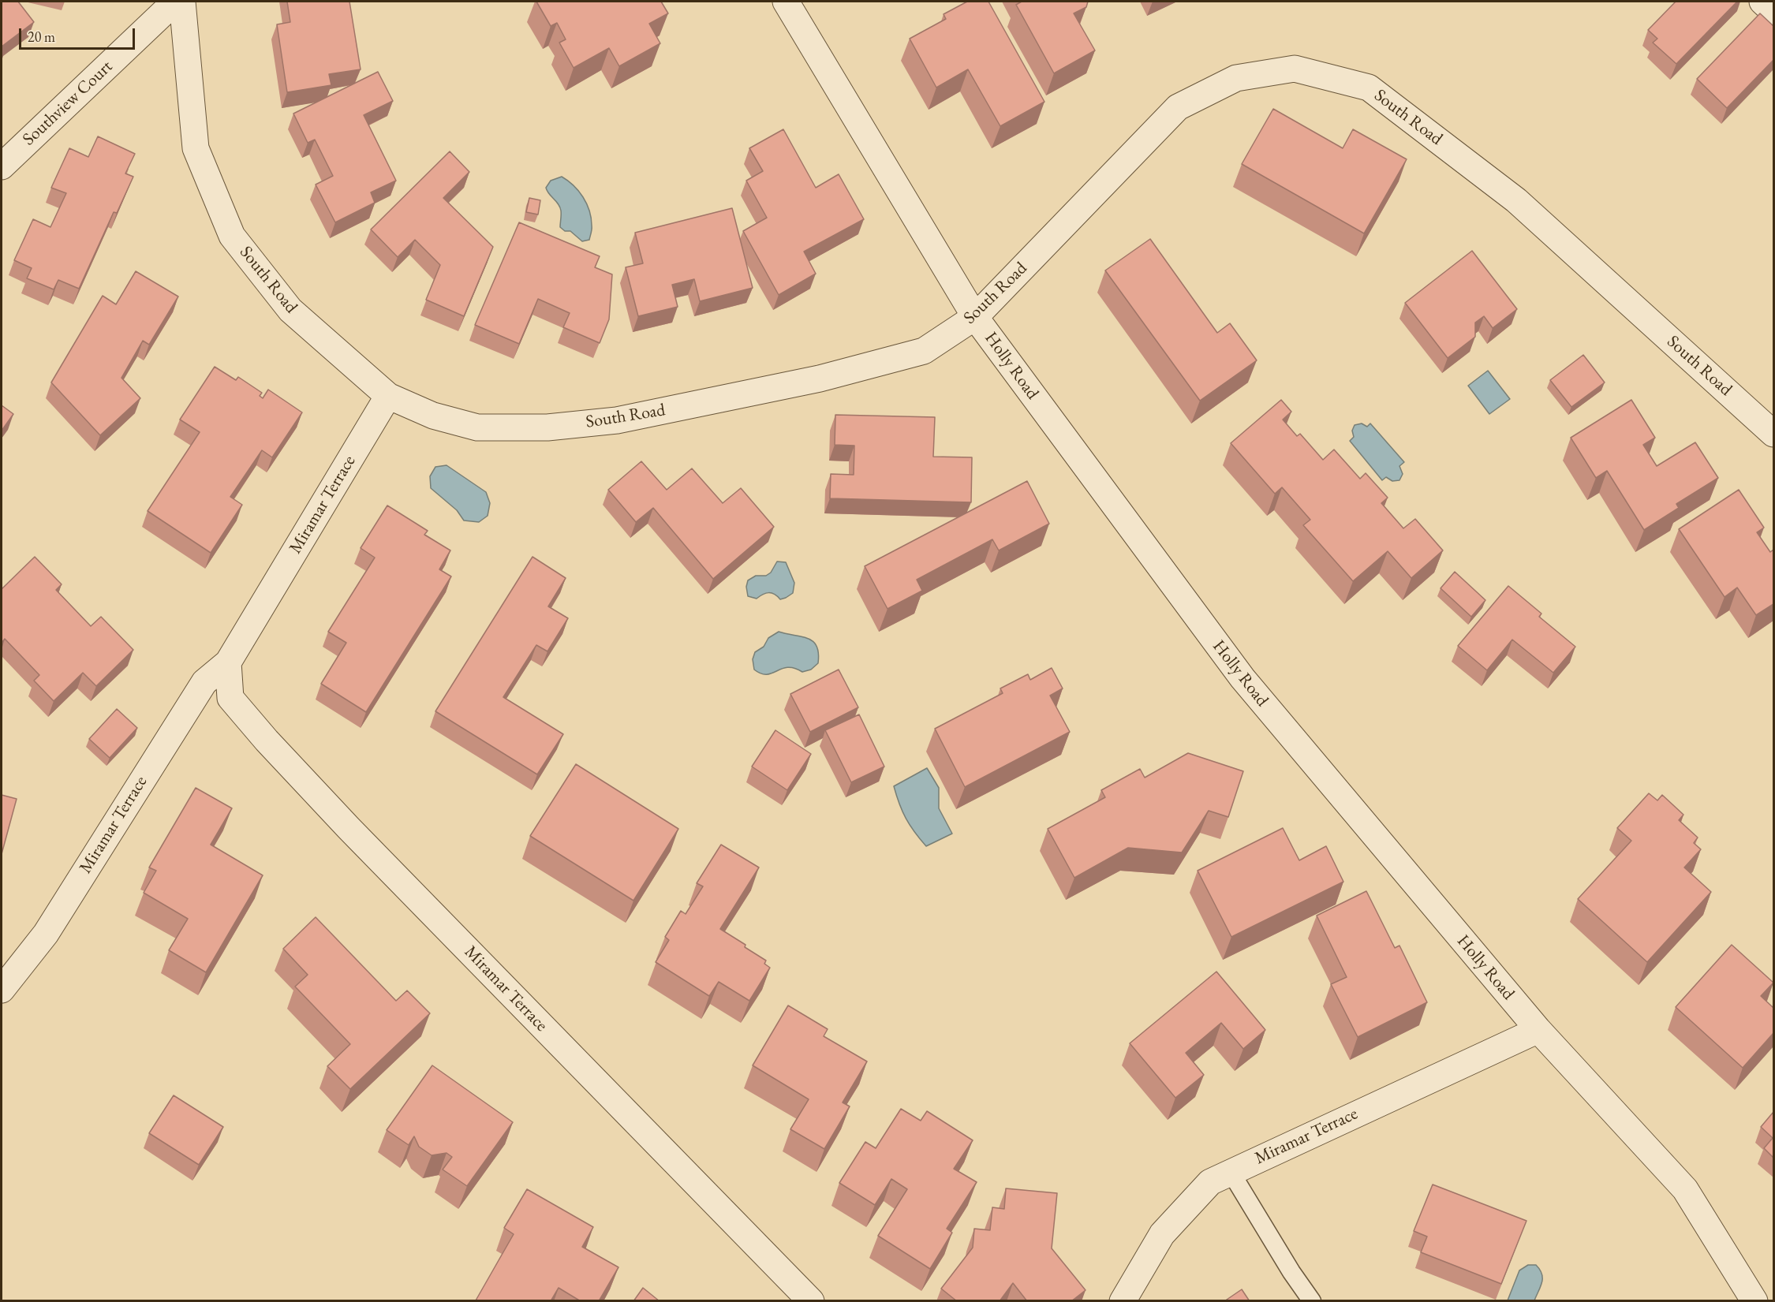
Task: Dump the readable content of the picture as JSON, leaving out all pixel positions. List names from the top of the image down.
{
  "streets": {
    "street": [
      "Southview Court",
      "South Road",
      "Holly Road",
      "Miramar Terrace"
    ]
  },
  "crossings": [
    ["South Road", "Holly Road"],
    ["South Road", "Miramar Terrace"],
    ["Holly Road", "Miramar Terrace"]
  ],
  "scale_bar": "20 m"
}
